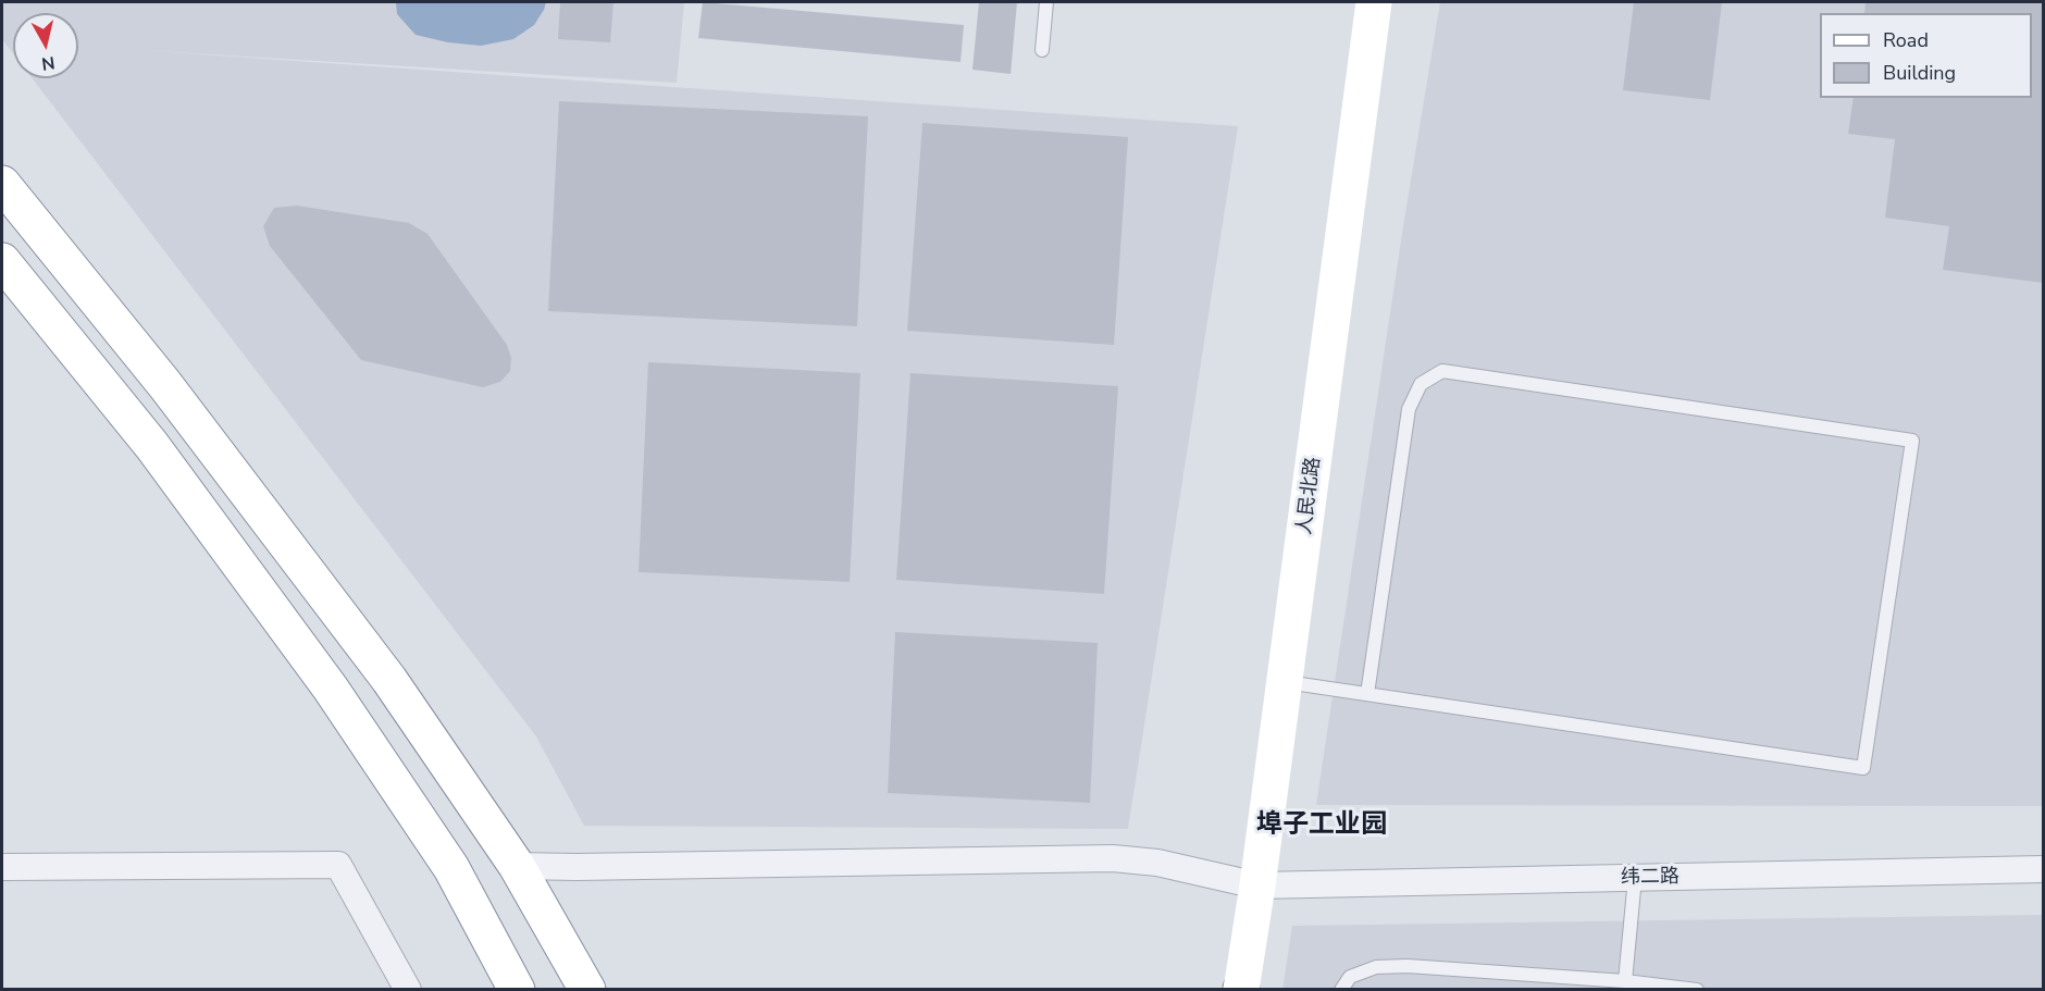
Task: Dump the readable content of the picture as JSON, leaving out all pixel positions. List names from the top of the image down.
{
  "streets": {
    "main road": ["人民北路"],
    "street": ["纬二路"]
  },
  "crossings": [
    ["人民北路", "纬二路"]
  ],
  "districts": ["埠子工业园"],
  "legend": ["Road", "Building"],
  "north": "bottom"
}
